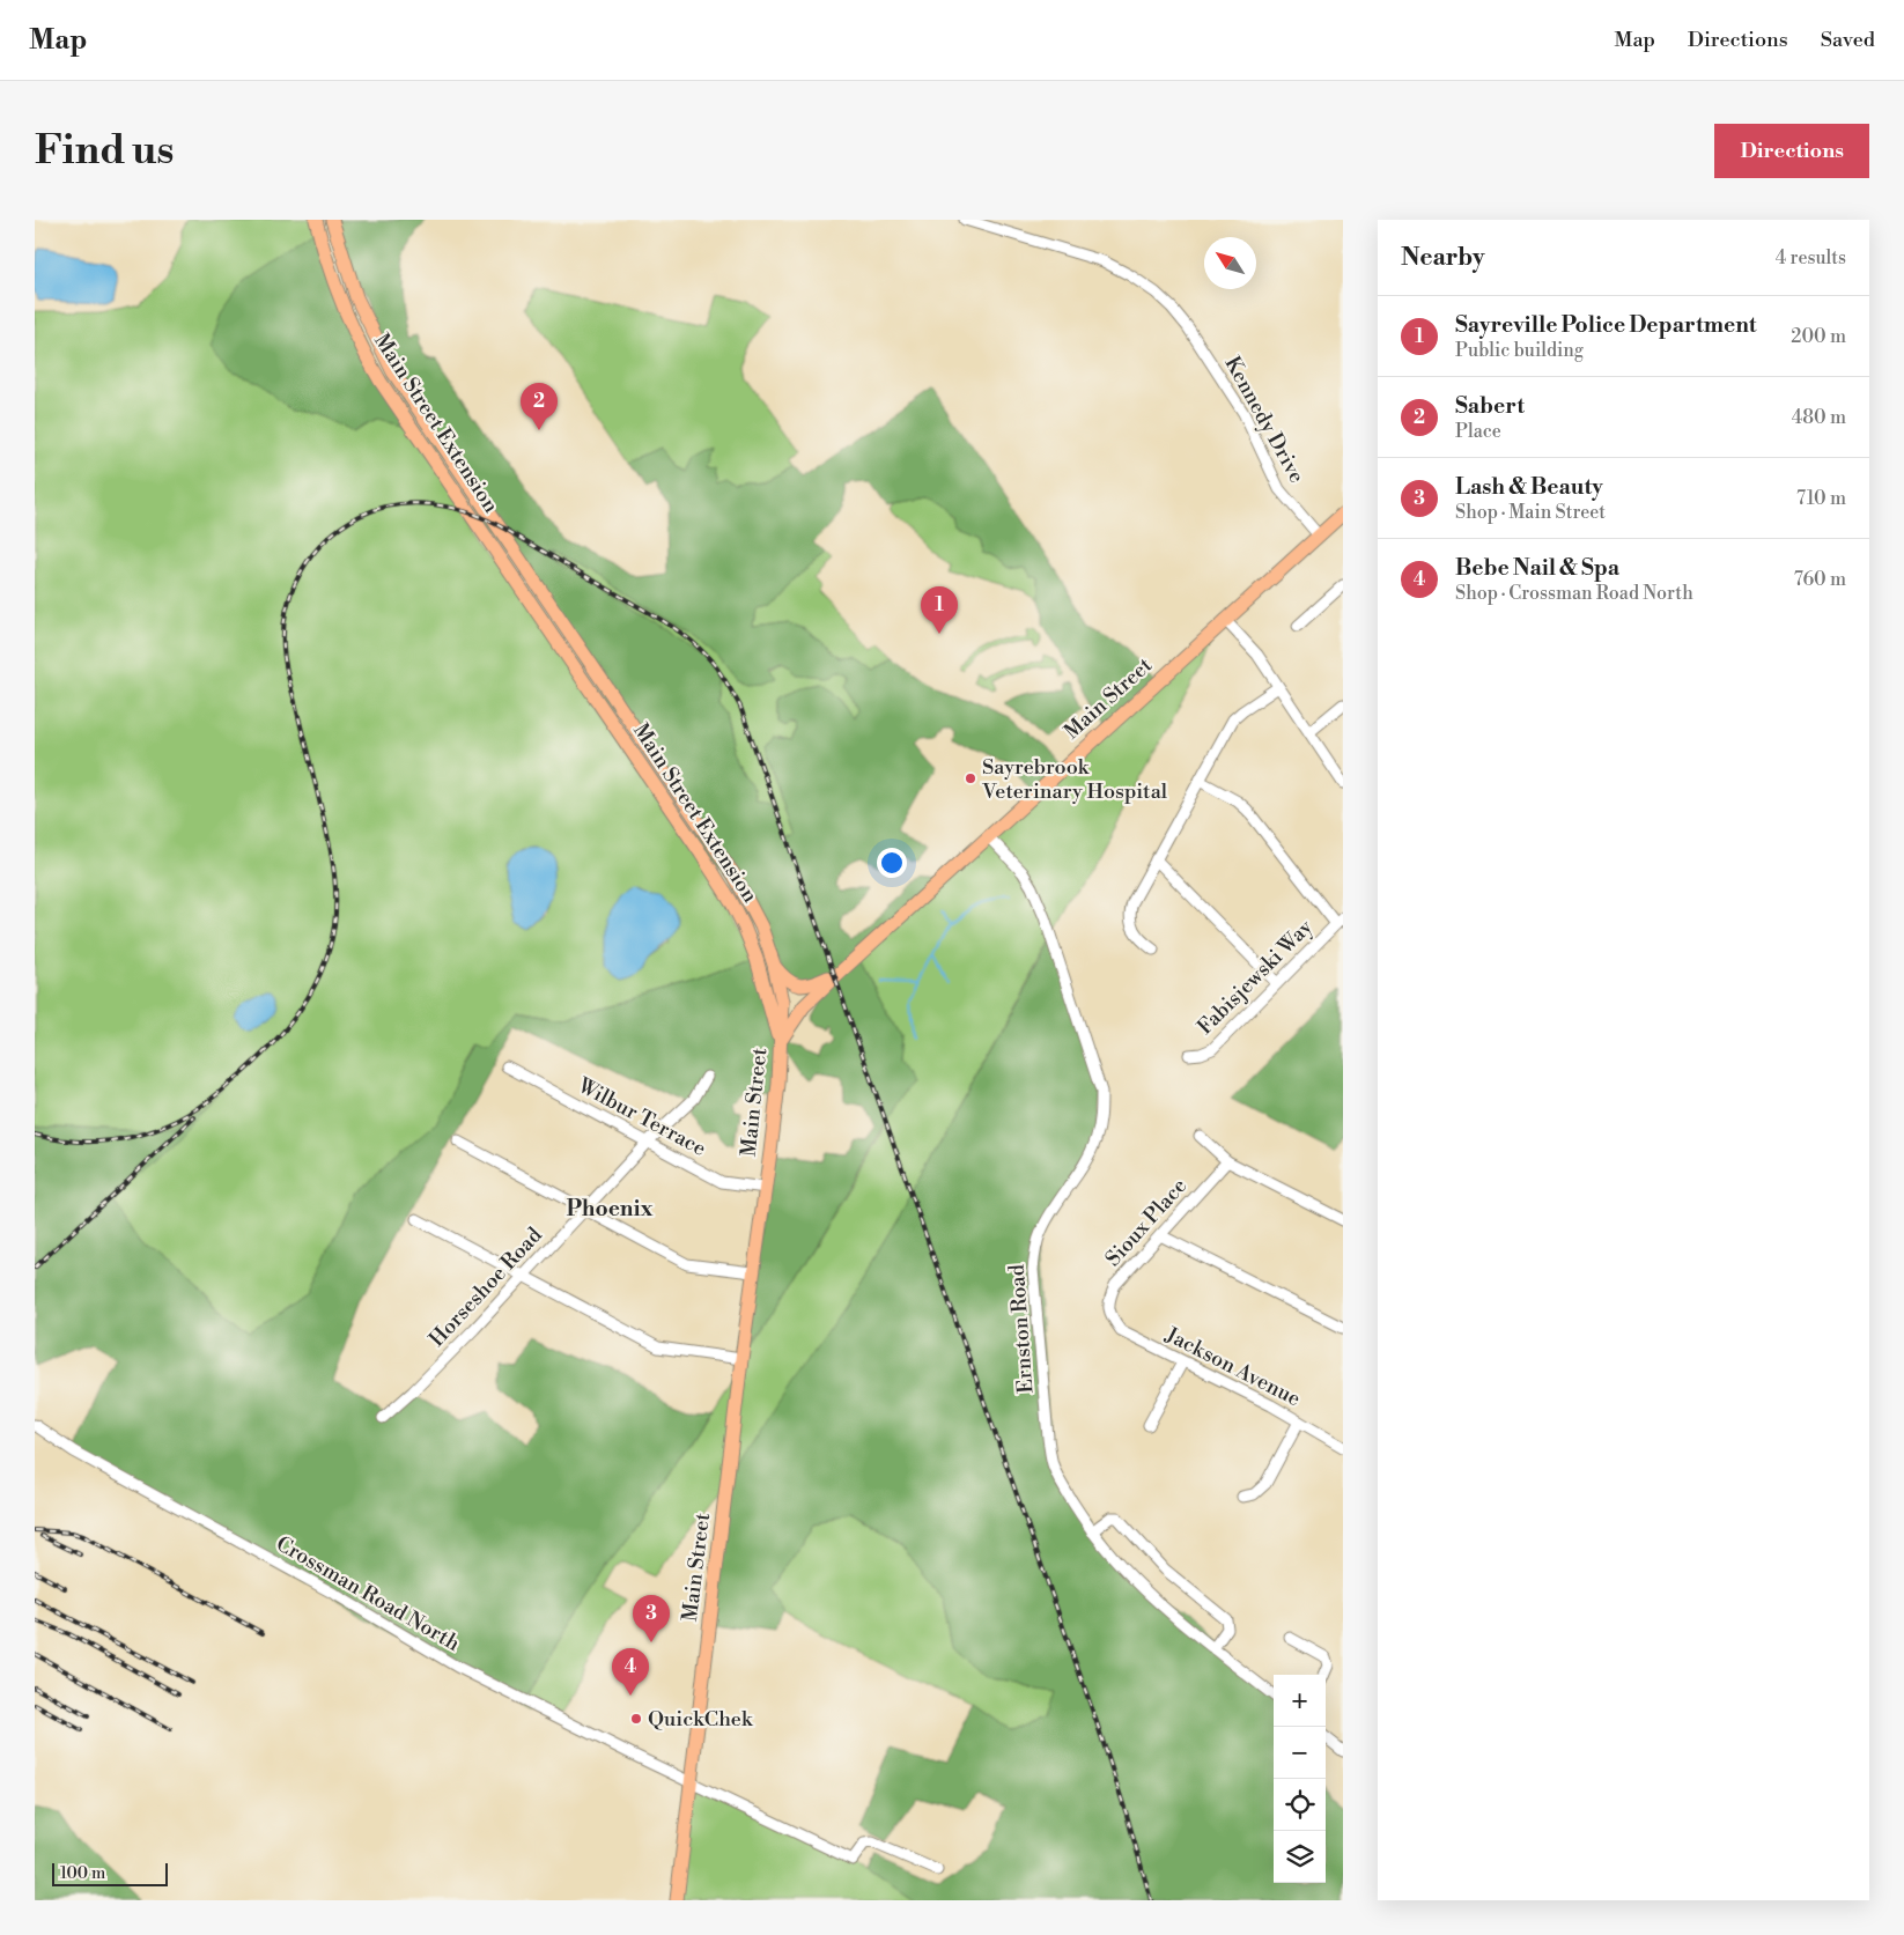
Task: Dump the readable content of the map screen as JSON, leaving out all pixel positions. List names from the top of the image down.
{
  "streets": {
    "main road": ["Main Street Extension", "Main Street"],
    "street": [
      "Kennedy Drive",
      "Fabisjewski Way",
      "Wilbur Terrace",
      "Sioux Place",
      "Horseshoe Road",
      "Ernston Road",
      "Jackson Avenue",
      "Crossman Road North"
    ]
  },
  "crossings": [
    ["Kennedy Drive", "Main Street"],
    ["Main Street Extension", "Main Street"],
    ["Main Street", "Wilbur Terrace"],
    ["Main Street", "Ernston Road"],
    ["Main Street", "Crossman Road North"],
    ["Wilbur Terrace", "Horseshoe Road"],
    ["Sioux Place", "Jackson Avenue"]
  ],
  "districts": ["Phoenix"],
  "places": ["Sayrebrook Veterinary Hospital", "QuickChek"],
  "scale_bar": "100 m",
  "north": "top left",
  "page": {
    "header": "Map",
    "nav": ["Map", "Directions", "Saved"],
    "buttons": "Directions",
    "title": "Find us",
    "heading": ["Nearby", "4 results"],
    "list": [
      {
        "mark": "1",
        "name": "Sayreville Police Department",
        "note": "Public building",
        "value": "200 m"
      },
      {
        "mark": "2",
        "name": "Sabert",
        "note": "Place",
        "value": "480 m"
      },
      {
        "mark": "3",
        "name": "Lash & Beauty",
        "note": "Shop · Main Street",
        "value": "710 m"
      },
      {
        "mark": "4",
        "name": "Bebe Nail & Spa",
        "note": "Shop · Crossman Road North",
        "value": "760 m"
      }
    ],
    "pins": [
      "2",
      "1",
      "3",
      "4"
    ],
    "map_buttons": ["+", "−"],
    "scale": "100 m"
  }
}
